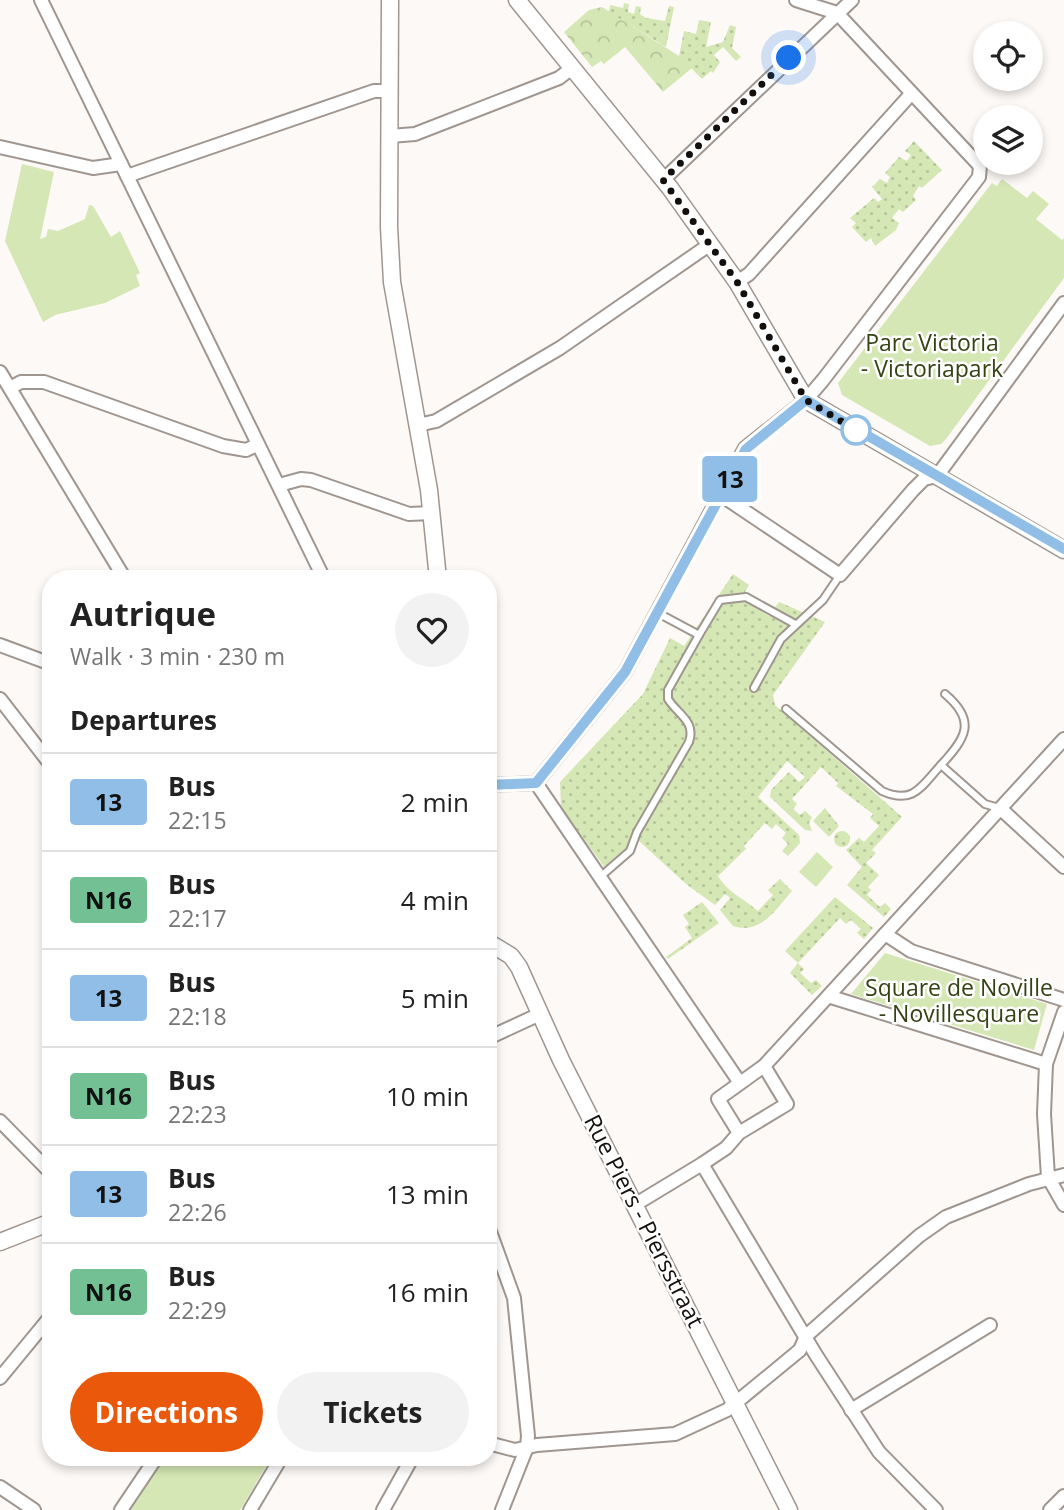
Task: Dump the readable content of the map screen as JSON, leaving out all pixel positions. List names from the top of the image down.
{
  "streets": {
    "street": ["Rue Piers - Piersstraat"]
  },
  "parks": ["Parc Victoria - Victoriapark", "Square de Noville - Novillesquare"],
  "lines": ["bus line 13"],
  "page": {
    "on_map": "13",
    "heading": [
      ["Autrique", "Walk · 3 min · 230 m"],
      "Departures"
    ],
    "list": [
      {
        "mark": "13",
        "name": "Bus",
        "note": "22:15",
        "value": "2 min"
      },
      {
        "mark": "N16",
        "name": "Bus",
        "note": "22:17",
        "value": "4 min"
      },
      {
        "mark": "13",
        "name": "Bus",
        "note": "22:18",
        "value": "5 min"
      },
      {
        "mark": "N16",
        "name": "Bus",
        "note": "22:23",
        "value": "10 min"
      },
      {
        "mark": "13",
        "name": "Bus",
        "note": "22:26",
        "value": "13 min"
      },
      {
        "mark": "N16",
        "name": "Bus",
        "note": "22:29",
        "value": "16 min"
      }
    ],
    "buttons": ["Directions", "Tickets"]
  }
}
